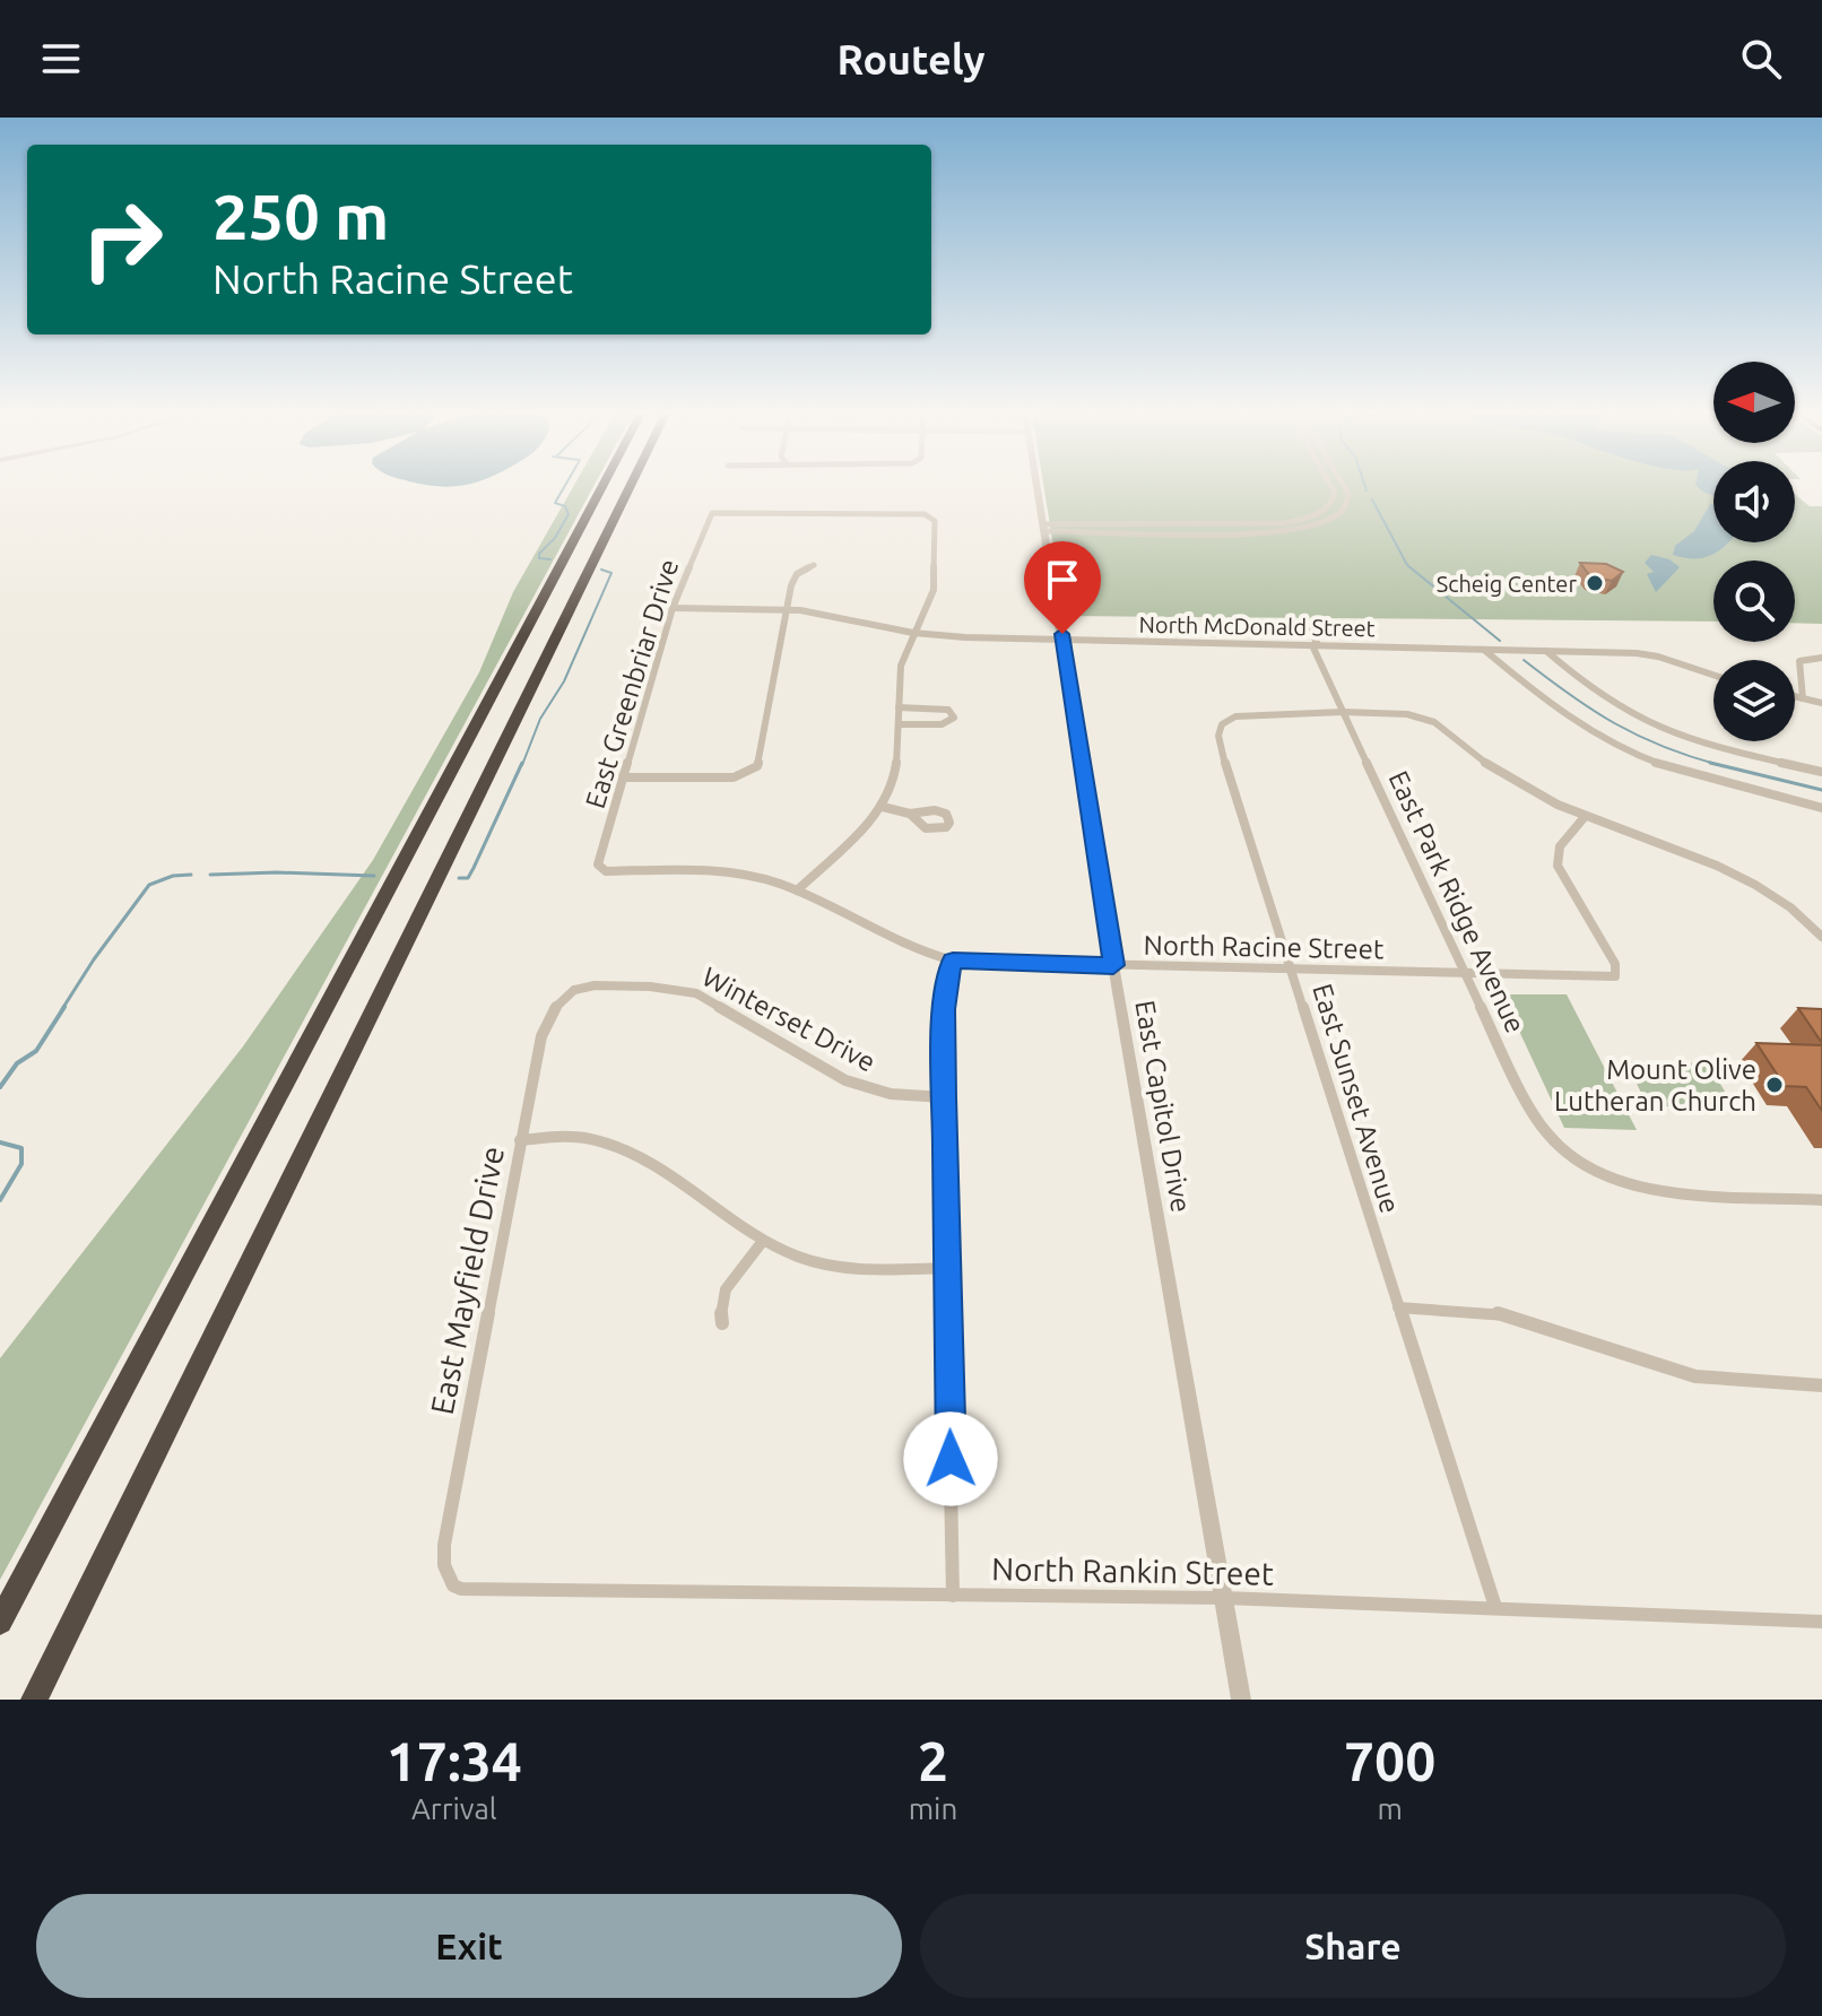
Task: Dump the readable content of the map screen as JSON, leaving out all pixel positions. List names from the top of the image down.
{
  "streets": {
    "street": [
      "North McDonald Street",
      "East Greenbriar Drive",
      "East Park Ridge Avenue",
      "North Racine Street",
      "Winterset Drive",
      "East Sunset Avenue",
      "East Capitol Drive",
      "East Mayfield Drive",
      "North Rankin Street"
    ]
  },
  "crossings": [
    ["North McDonald Street", "East Greenbriar Drive"],
    ["North McDonald Street", "East Park Ridge Avenue"],
    ["North McDonald Street", "East Capitol Drive"],
    ["East Greenbriar Drive", "North Racine Street"],
    ["East Park Ridge Avenue", "North Racine Street"],
    ["East Park Ridge Avenue", "East Sunset Avenue"],
    ["North Racine Street", "East Sunset Avenue"],
    ["North Racine Street", "East Capitol Drive"],
    ["Winterset Drive", "East Mayfield Drive"],
    ["East Sunset Avenue", "North Rankin Street"],
    ["East Capitol Drive", "North Rankin Street"],
    ["East Mayfield Drive", "North Rankin Street"]
  ],
  "places": ["Scheig Center", "Mount Olive Lutheran Church"],
  "north": "left",
  "page": {
    "header": "Routely",
    "turn": ["250 m", "North Racine Street"],
    "eta": [
      "17:34",
      "Arrival",
      "2",
      "min",
      "700",
      "m"
    ],
    "buttons": ["Exit", "Share"]
  }
}
